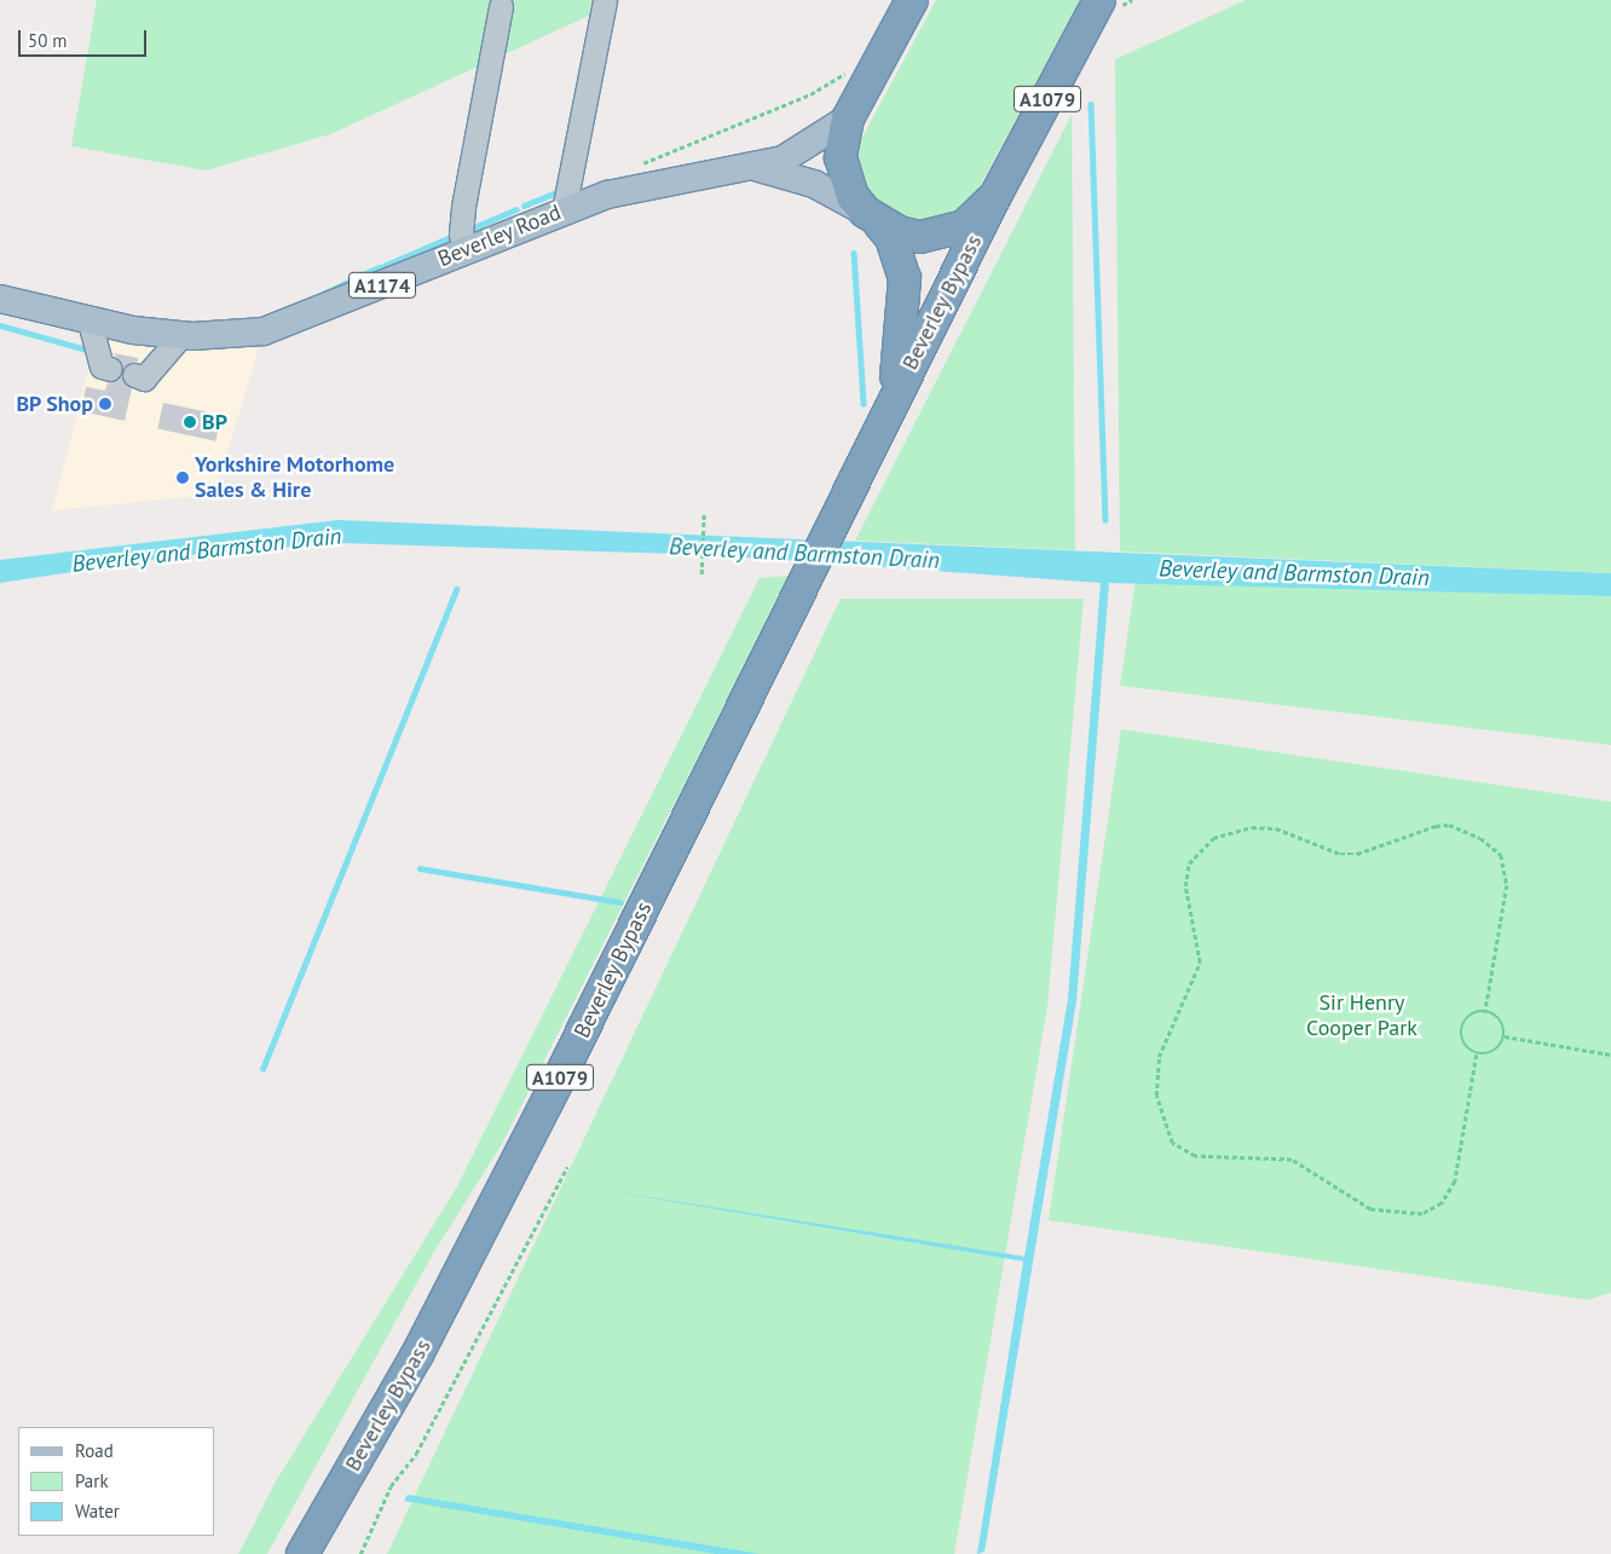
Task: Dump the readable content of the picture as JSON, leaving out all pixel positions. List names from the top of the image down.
{
  "streets": {
    "highway": ["A1079", "Beverley Bypass"],
    "main road": ["Beverley Road", "A1174"]
  },
  "crossings": [
    ["A1079", "Beverley Road"],
    ["A1079", "Beverley Bypass"],
    ["Beverley Road", "Beverley Bypass"]
  ],
  "water": ["Beverley and Barmston Drain"],
  "parks": ["Sir Henry Cooper Park"],
  "places": ["BP Shop", "BP", "Yorkshire Motorhome Sales & Hire"],
  "legend": ["Road", "Park", "Water"],
  "scale_bar": "50 m"
}
